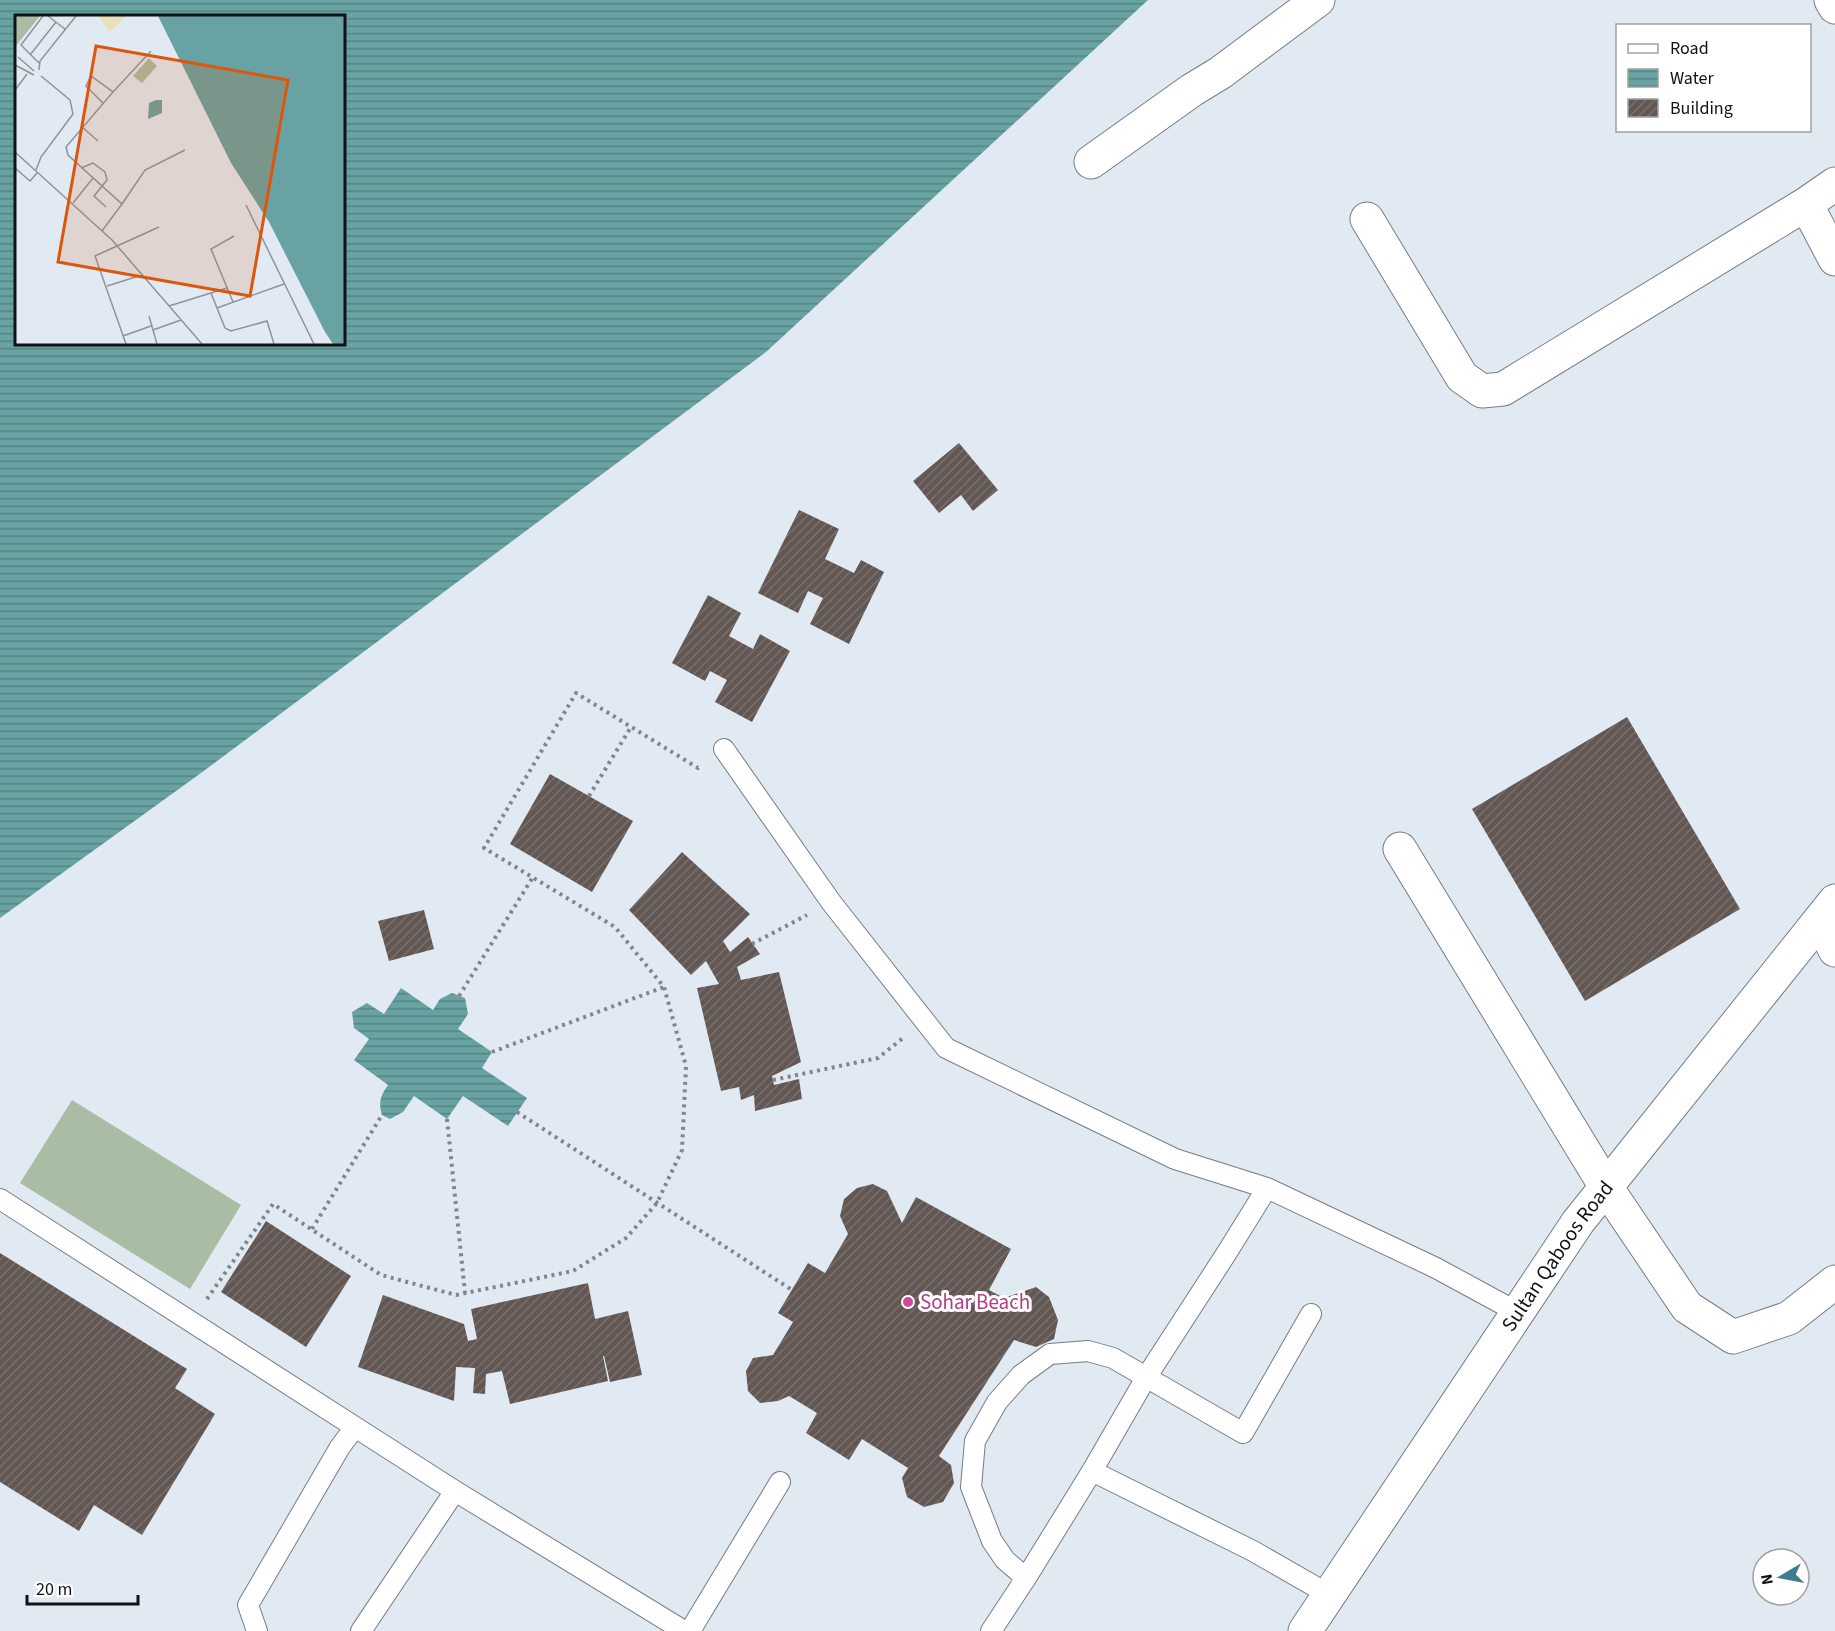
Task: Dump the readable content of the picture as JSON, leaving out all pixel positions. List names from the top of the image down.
{
  "streets": {
    "street": ["Sultan Qaboos Road"]
  },
  "places": ["Sohar Beach"],
  "legend": ["Road", "Water", "Building"],
  "scale_bar": "20 m",
  "north": "left"
}
